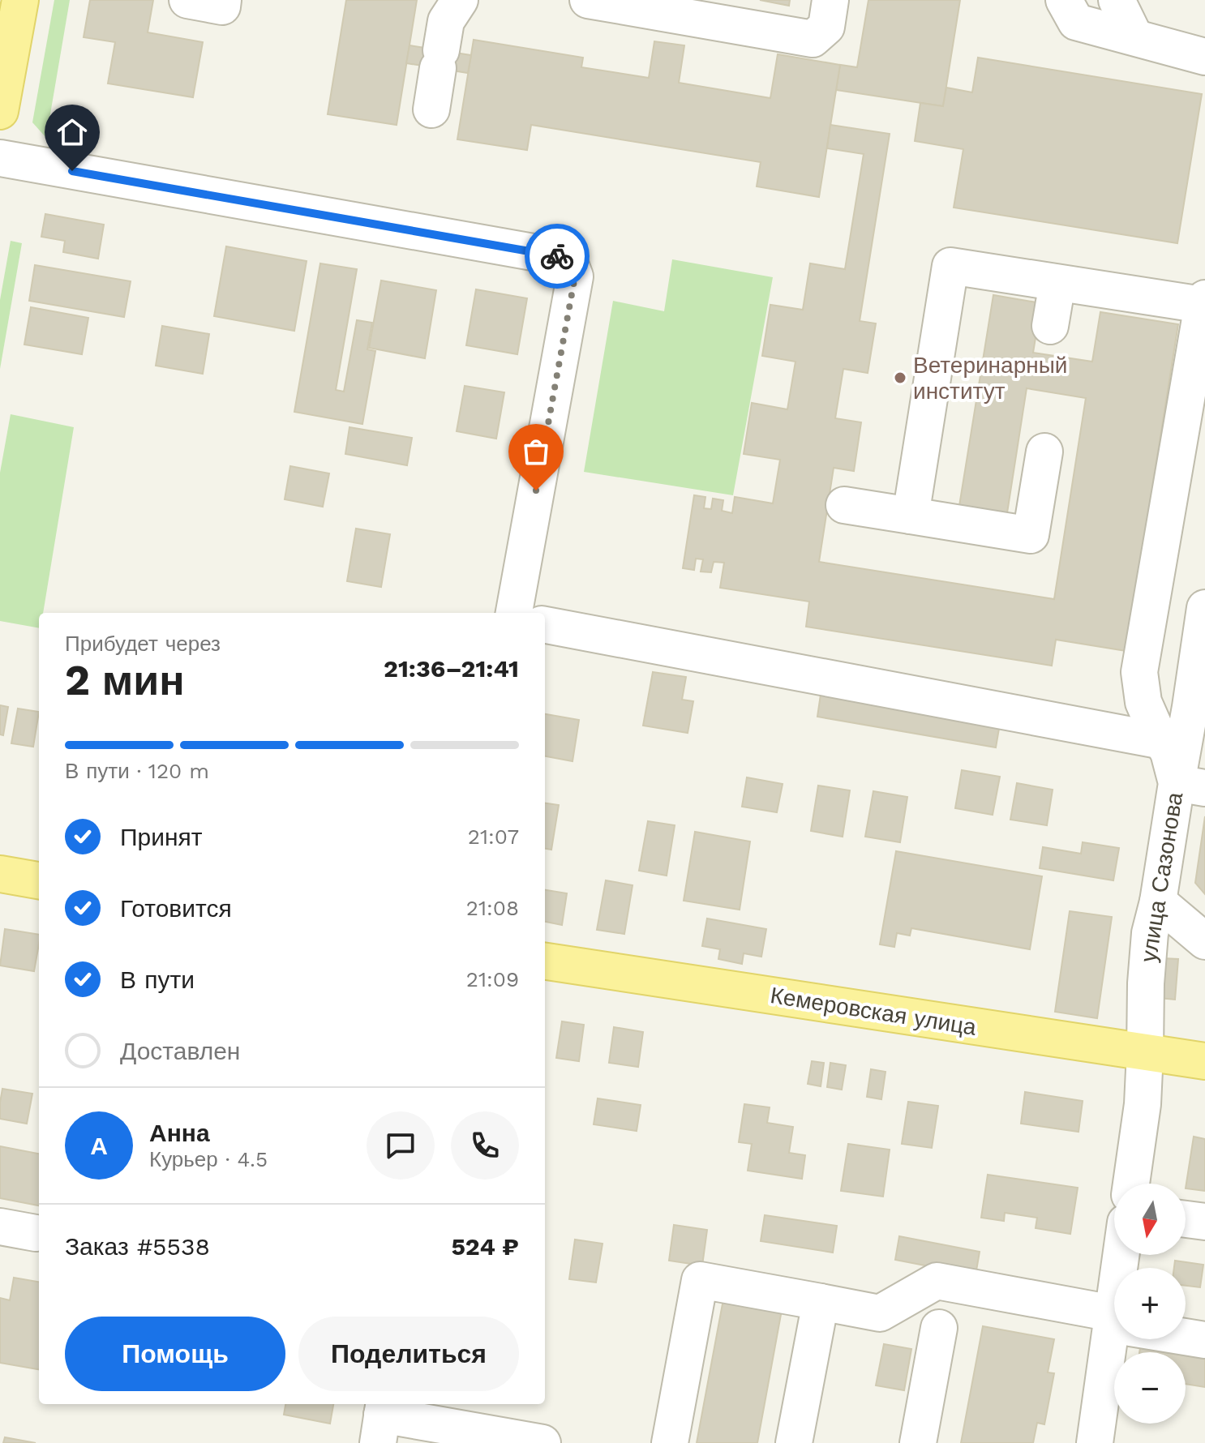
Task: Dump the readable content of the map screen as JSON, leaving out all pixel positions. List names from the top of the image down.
{
  "streets": {
    "main road": ["Кемеровская улица"],
    "street": ["улица Сазонова"]
  },
  "crossings": [
    ["улица Сазонова", "Кемеровская улица"]
  ],
  "places": ["Ветеринарный институт"],
  "north": "bottom",
  "page": {
    "heading": ["2 мин", "Прибудет через", "21:36–21:41"],
    "panel": [
      "Анна",
      "Курьер · 4.5",
      "Заказ #5538",
      "524 ₽"
    ],
    "bar": "В пути · 120 m",
    "list": [
      ["Принят", "21:07"],
      ["Готовится", "21:08"],
      ["В пути", "21:09"],
      "Доставлен"
    ],
    "round": "А",
    "map_buttons": ["+", "−"],
    "buttons": ["Помощь", "Поделиться"]
  }
}
